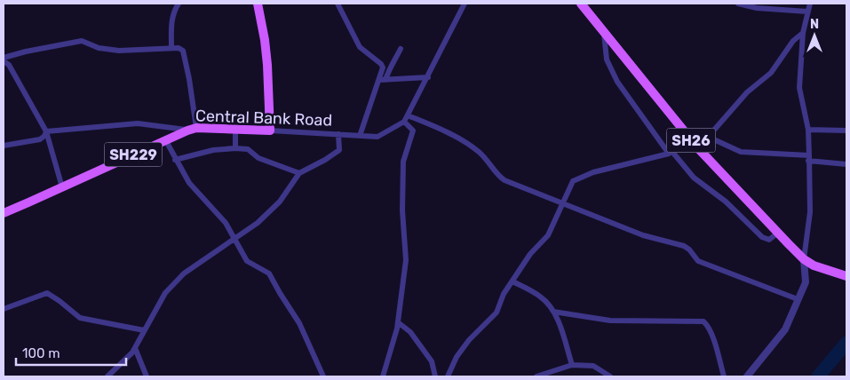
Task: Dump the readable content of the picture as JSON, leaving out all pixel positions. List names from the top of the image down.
{
  "streets": {
    "main road": ["Central Bank Road", "SH26", "SH229"]
  },
  "scale_bar": "100 m",
  "north": "top"
}
